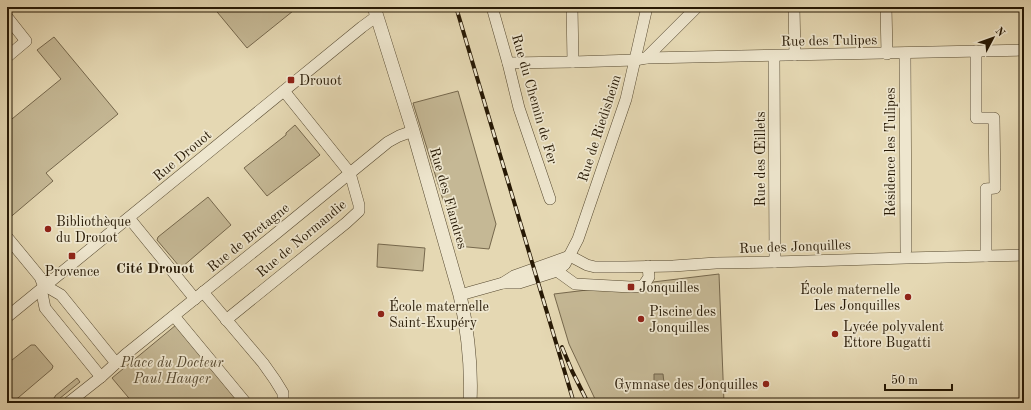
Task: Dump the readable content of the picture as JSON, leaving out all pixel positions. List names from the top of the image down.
{
  "streets": {
    "street": [
      "Rue des Tulipes",
      "Rue du Chemin de Fer",
      "Rue de Riedisheim",
      "Résidence les Tulipes",
      "Rue Drouot",
      "Rue des Œillets",
      "Rue des Flandres",
      "Rue de Bretagne",
      "Rue de Normandie",
      "Rue des Jonquilles"
    ]
  },
  "crossings": [
    ["Rue des Tulipes", "Rue du Chemin de Fer"],
    ["Rue des Tulipes", "Rue de Riedisheim"],
    ["Rue des Tulipes", "Résidence les Tulipes"],
    ["Rue des Tulipes", "Rue des Œillets"],
    ["Rue de Riedisheim", "Rue des Jonquilles"],
    ["Rue Drouot", "Rue des Flandres"],
    ["Rue Drouot", "Rue de Normandie"],
    ["Rue des Œillets", "Rue des Jonquilles"],
    ["Rue des Flandres", "Rue de Bretagne"],
    ["Rue de Bretagne", "Rue de Normandie"]
  ],
  "districts": ["Cité Drouot"],
  "parks": ["Place du Docteur Paul Hauger"],
  "places": {
    "transit": ["Drouot", "Provence", "Jonquilles"],
    "other": [
      "Bibliothèque du Drouot",
      "École maternelle Les Jonquilles",
      "École maternelle Saint-Exupéry",
      "Piscine des Jonquilles",
      "Lycée polyvalent Ettore Bugatti",
      "Gymnase des Jonquilles"
    ]
  },
  "scale_bar": "50 m",
  "north": "top right"
}
